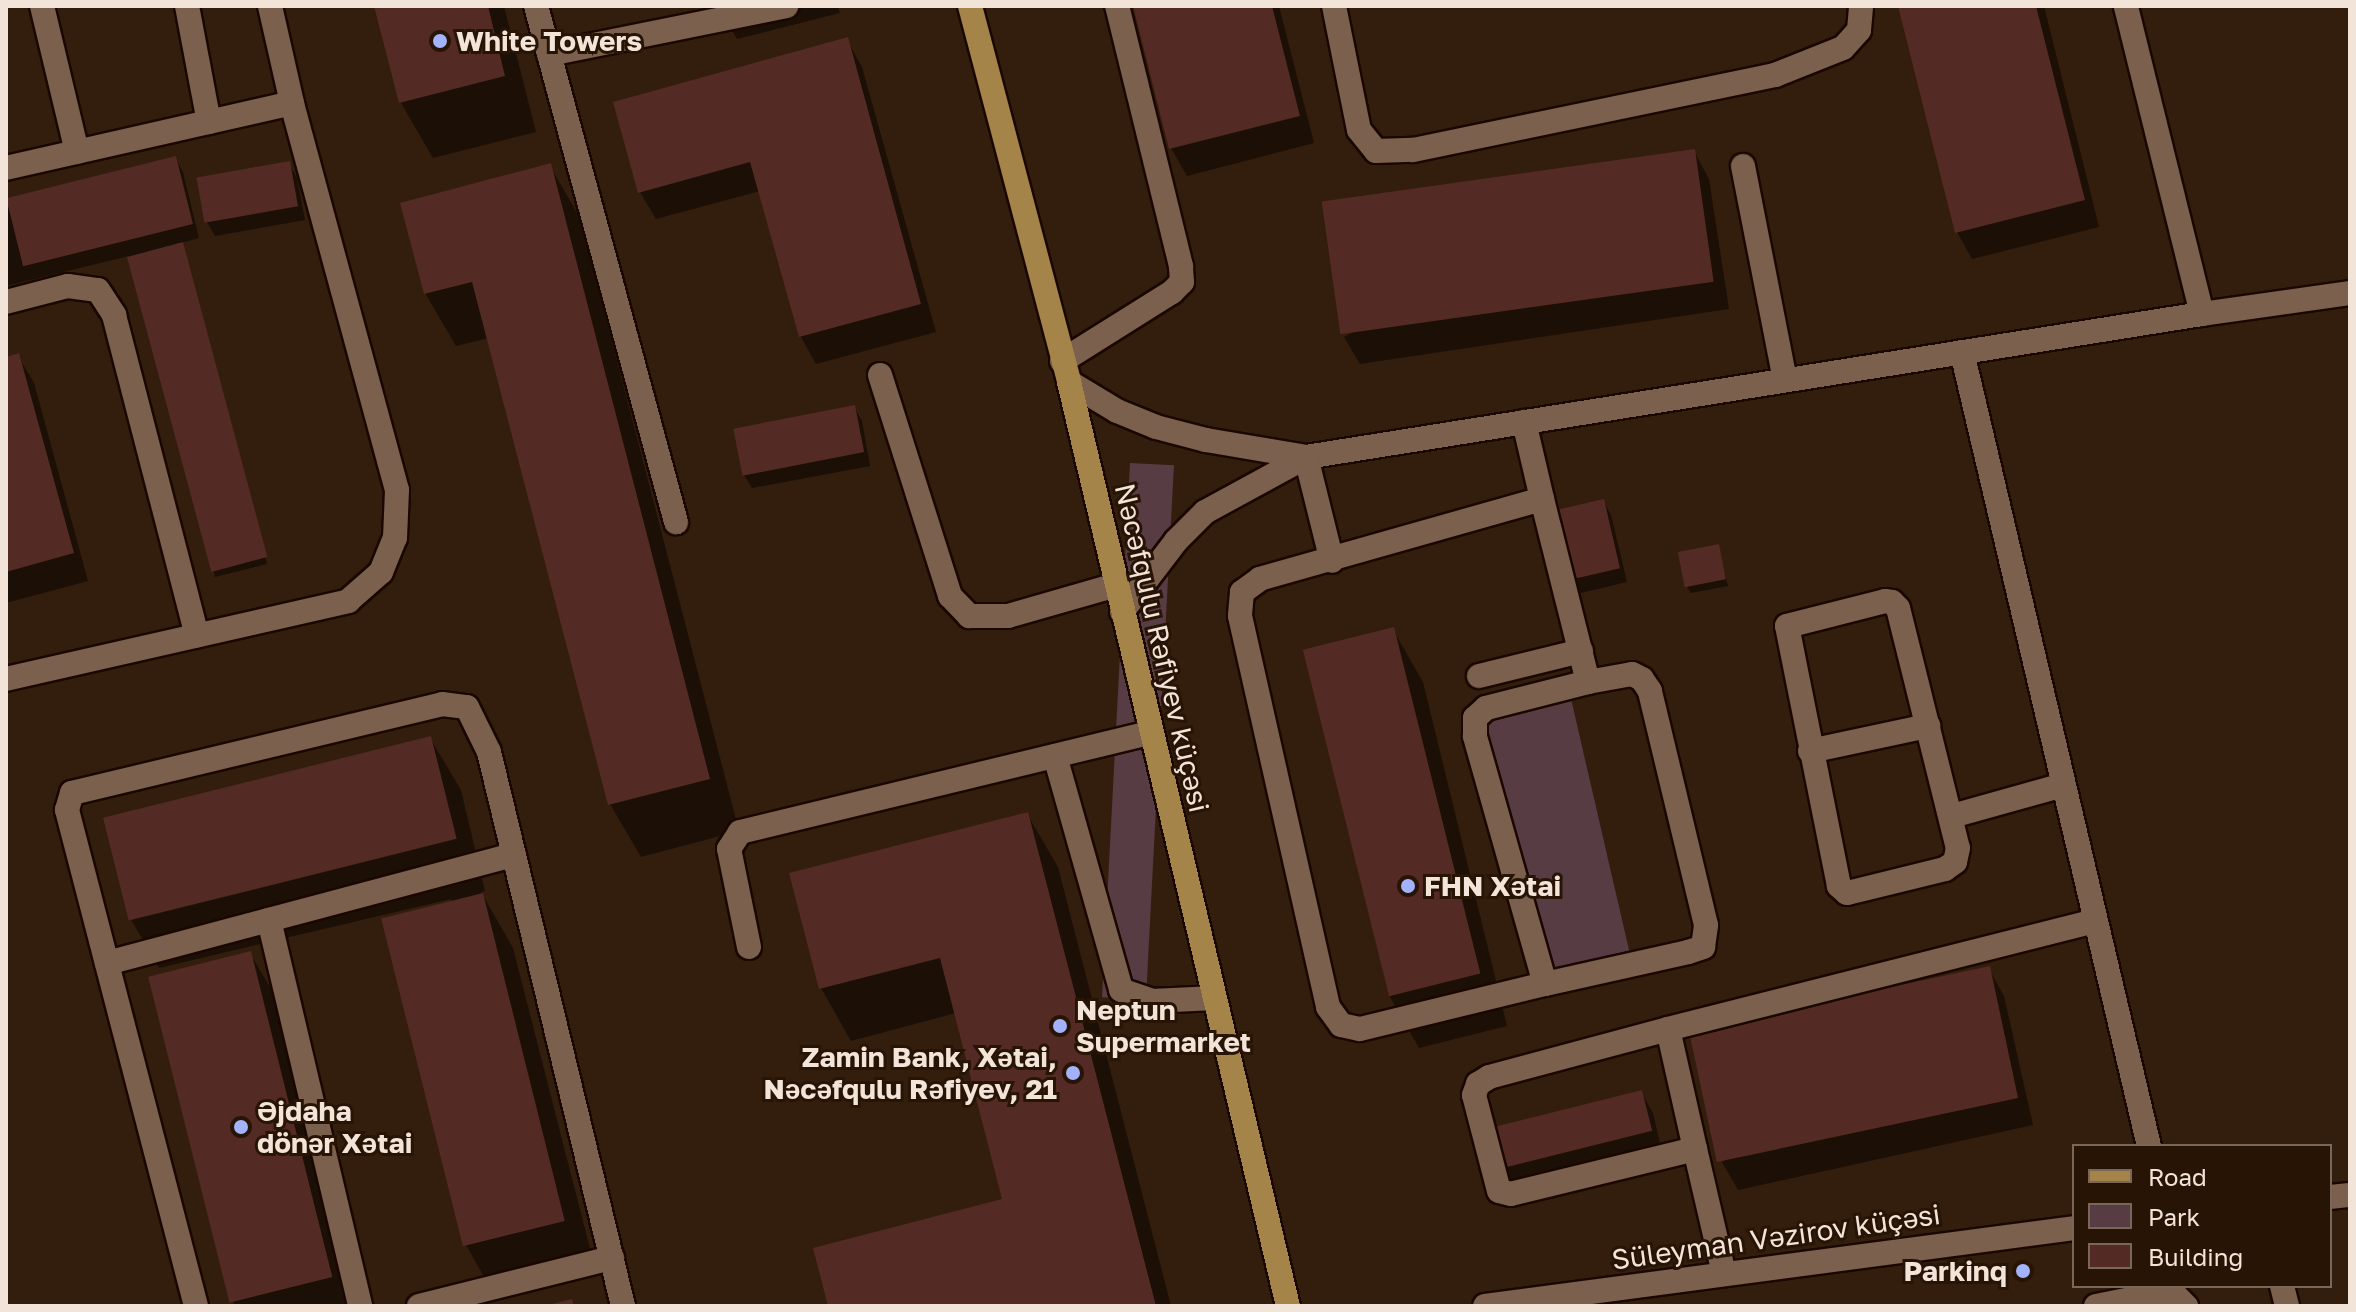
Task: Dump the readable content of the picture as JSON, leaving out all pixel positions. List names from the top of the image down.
{
  "streets": {
    "main road": ["Nəcəfqulu Rəfiyev küçəsi"],
    "street": ["Süleyman Vəzirov küçəsi"]
  },
  "places": [
    "White Towers",
    "FHN Xətai",
    "Neptun Supermarket",
    "Zamin Bank, Xətai, Nəcəfqulu Rəfiyev, 21",
    "Əjdaha dönər Xətai",
    "Parkinq"
  ],
  "legend": ["Road", "Park", "Building"]
}
